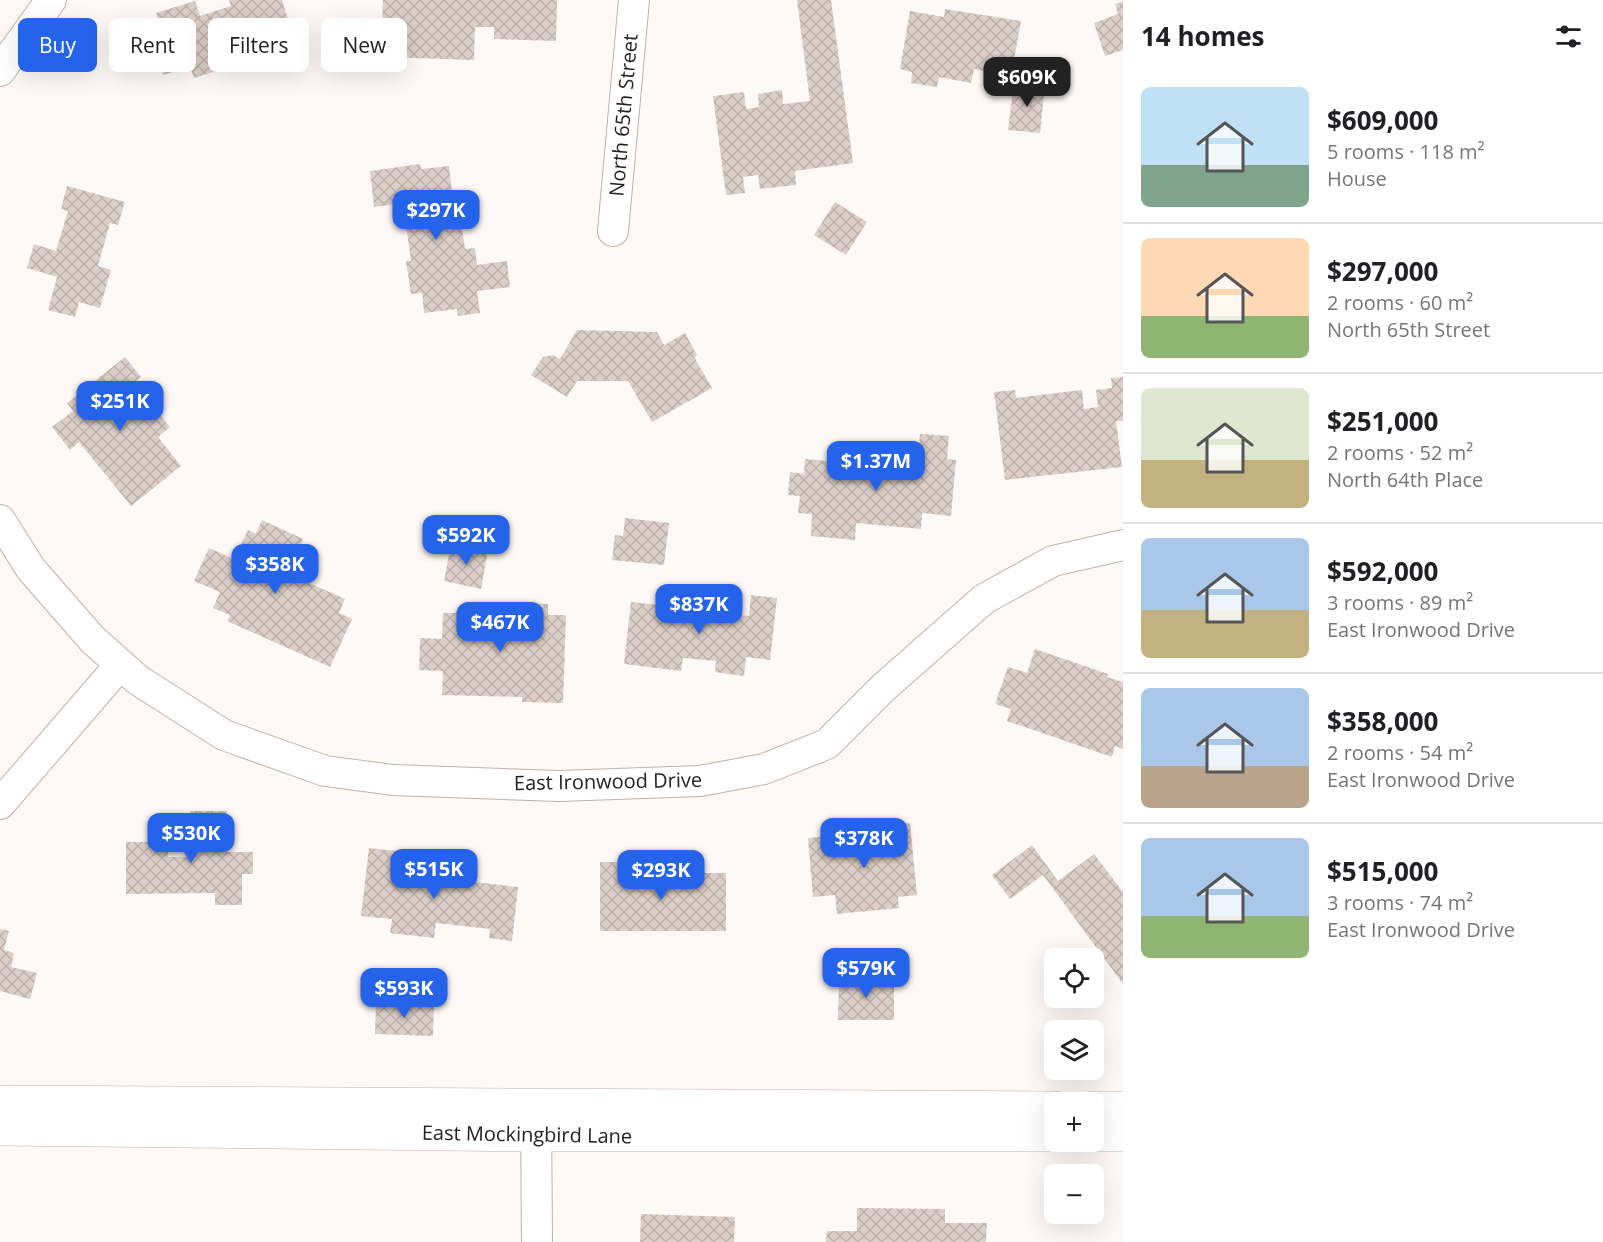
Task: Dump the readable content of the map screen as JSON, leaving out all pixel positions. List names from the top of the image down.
{
  "streets": {
    "street": ["North 65th Street", "East Ironwood Drive", "East Mockingbird Lane"]
  },
  "page": {
    "heading": "14 homes",
    "chip": [
      "Buy",
      "Rent",
      "Filters",
      "New"
    ],
    "price": [
      "$609K",
      "$297K",
      "$251K",
      "$1.37M",
      "$592K",
      "$358K",
      "$837K",
      "$467K",
      "$530K",
      "$378K",
      "$515K",
      "$293K",
      "$579K",
      "$593K"
    ],
    "list": [
      {
        "name": "$609,000",
        "note": "5 rooms · 118 m² · House"
      },
      {
        "name": "$297,000",
        "note": "2 rooms · 60 m² · North 65th Street"
      },
      {
        "name": "$251,000",
        "note": "2 rooms · 52 m² · North 64th Place"
      },
      {
        "name": "$592,000",
        "note": "3 rooms · 89 m² · East Ironwood Drive"
      },
      {
        "name": "$358,000",
        "note": "2 rooms · 54 m² · East Ironwood Drive"
      },
      {
        "name": "$515,000",
        "note": "3 rooms · 74 m² · East Ironwood Drive"
      }
    ],
    "map_buttons": ["+", "−"]
  }
}
